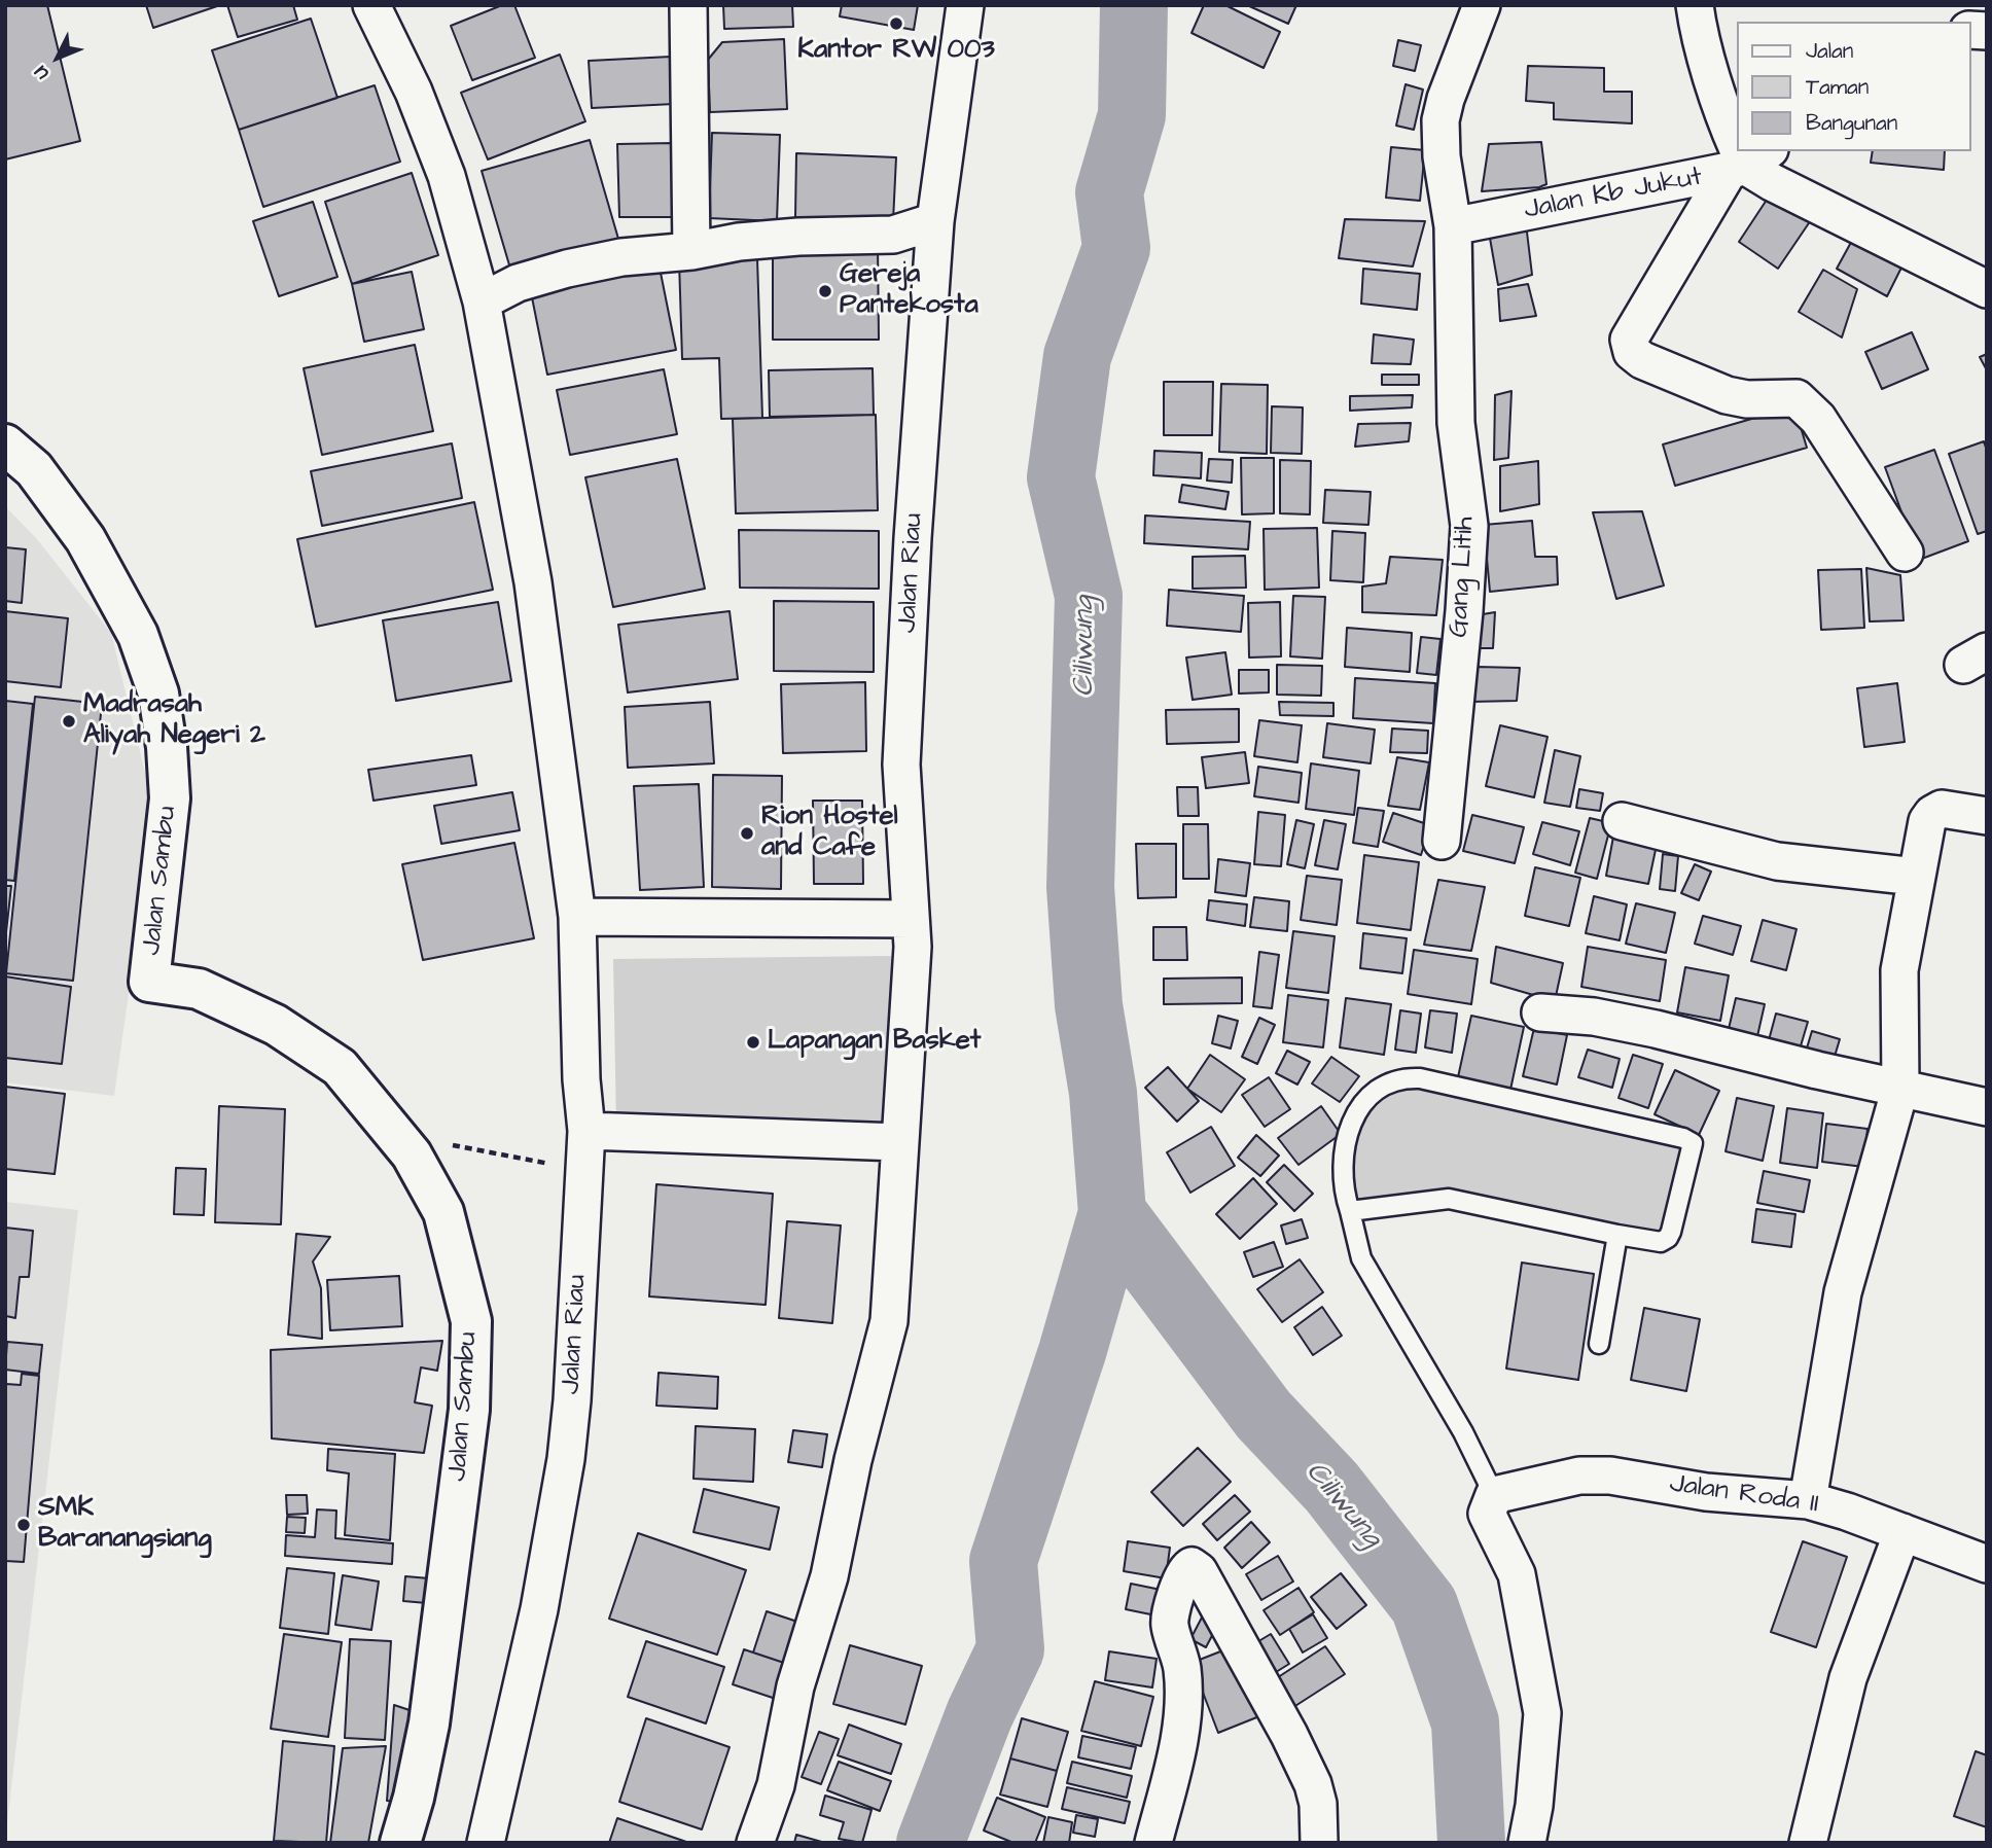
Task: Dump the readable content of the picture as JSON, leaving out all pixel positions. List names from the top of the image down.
{
  "streets": {
    "street": [
      "Jalan Kb Jukut",
      "Jalan Riau",
      "Gang Litih",
      "Jalan Sambu",
      "Jalan Roda II"
    ]
  },
  "crossings": [
    ["Jalan Kb Jukut", "Gang Litih"]
  ],
  "water": ["Ciliwung"],
  "places": [
    "Kantor RW 003",
    "Gereja Pantekosta",
    "Madrasah Aliyah Negeri 2",
    "Rion Hostel and Cafe",
    "Lapangan Basket",
    "SMK Baranangsiang"
  ],
  "legend": ["Jalan", "Taman", "Bangunan"],
  "north": "bottom left"
}
